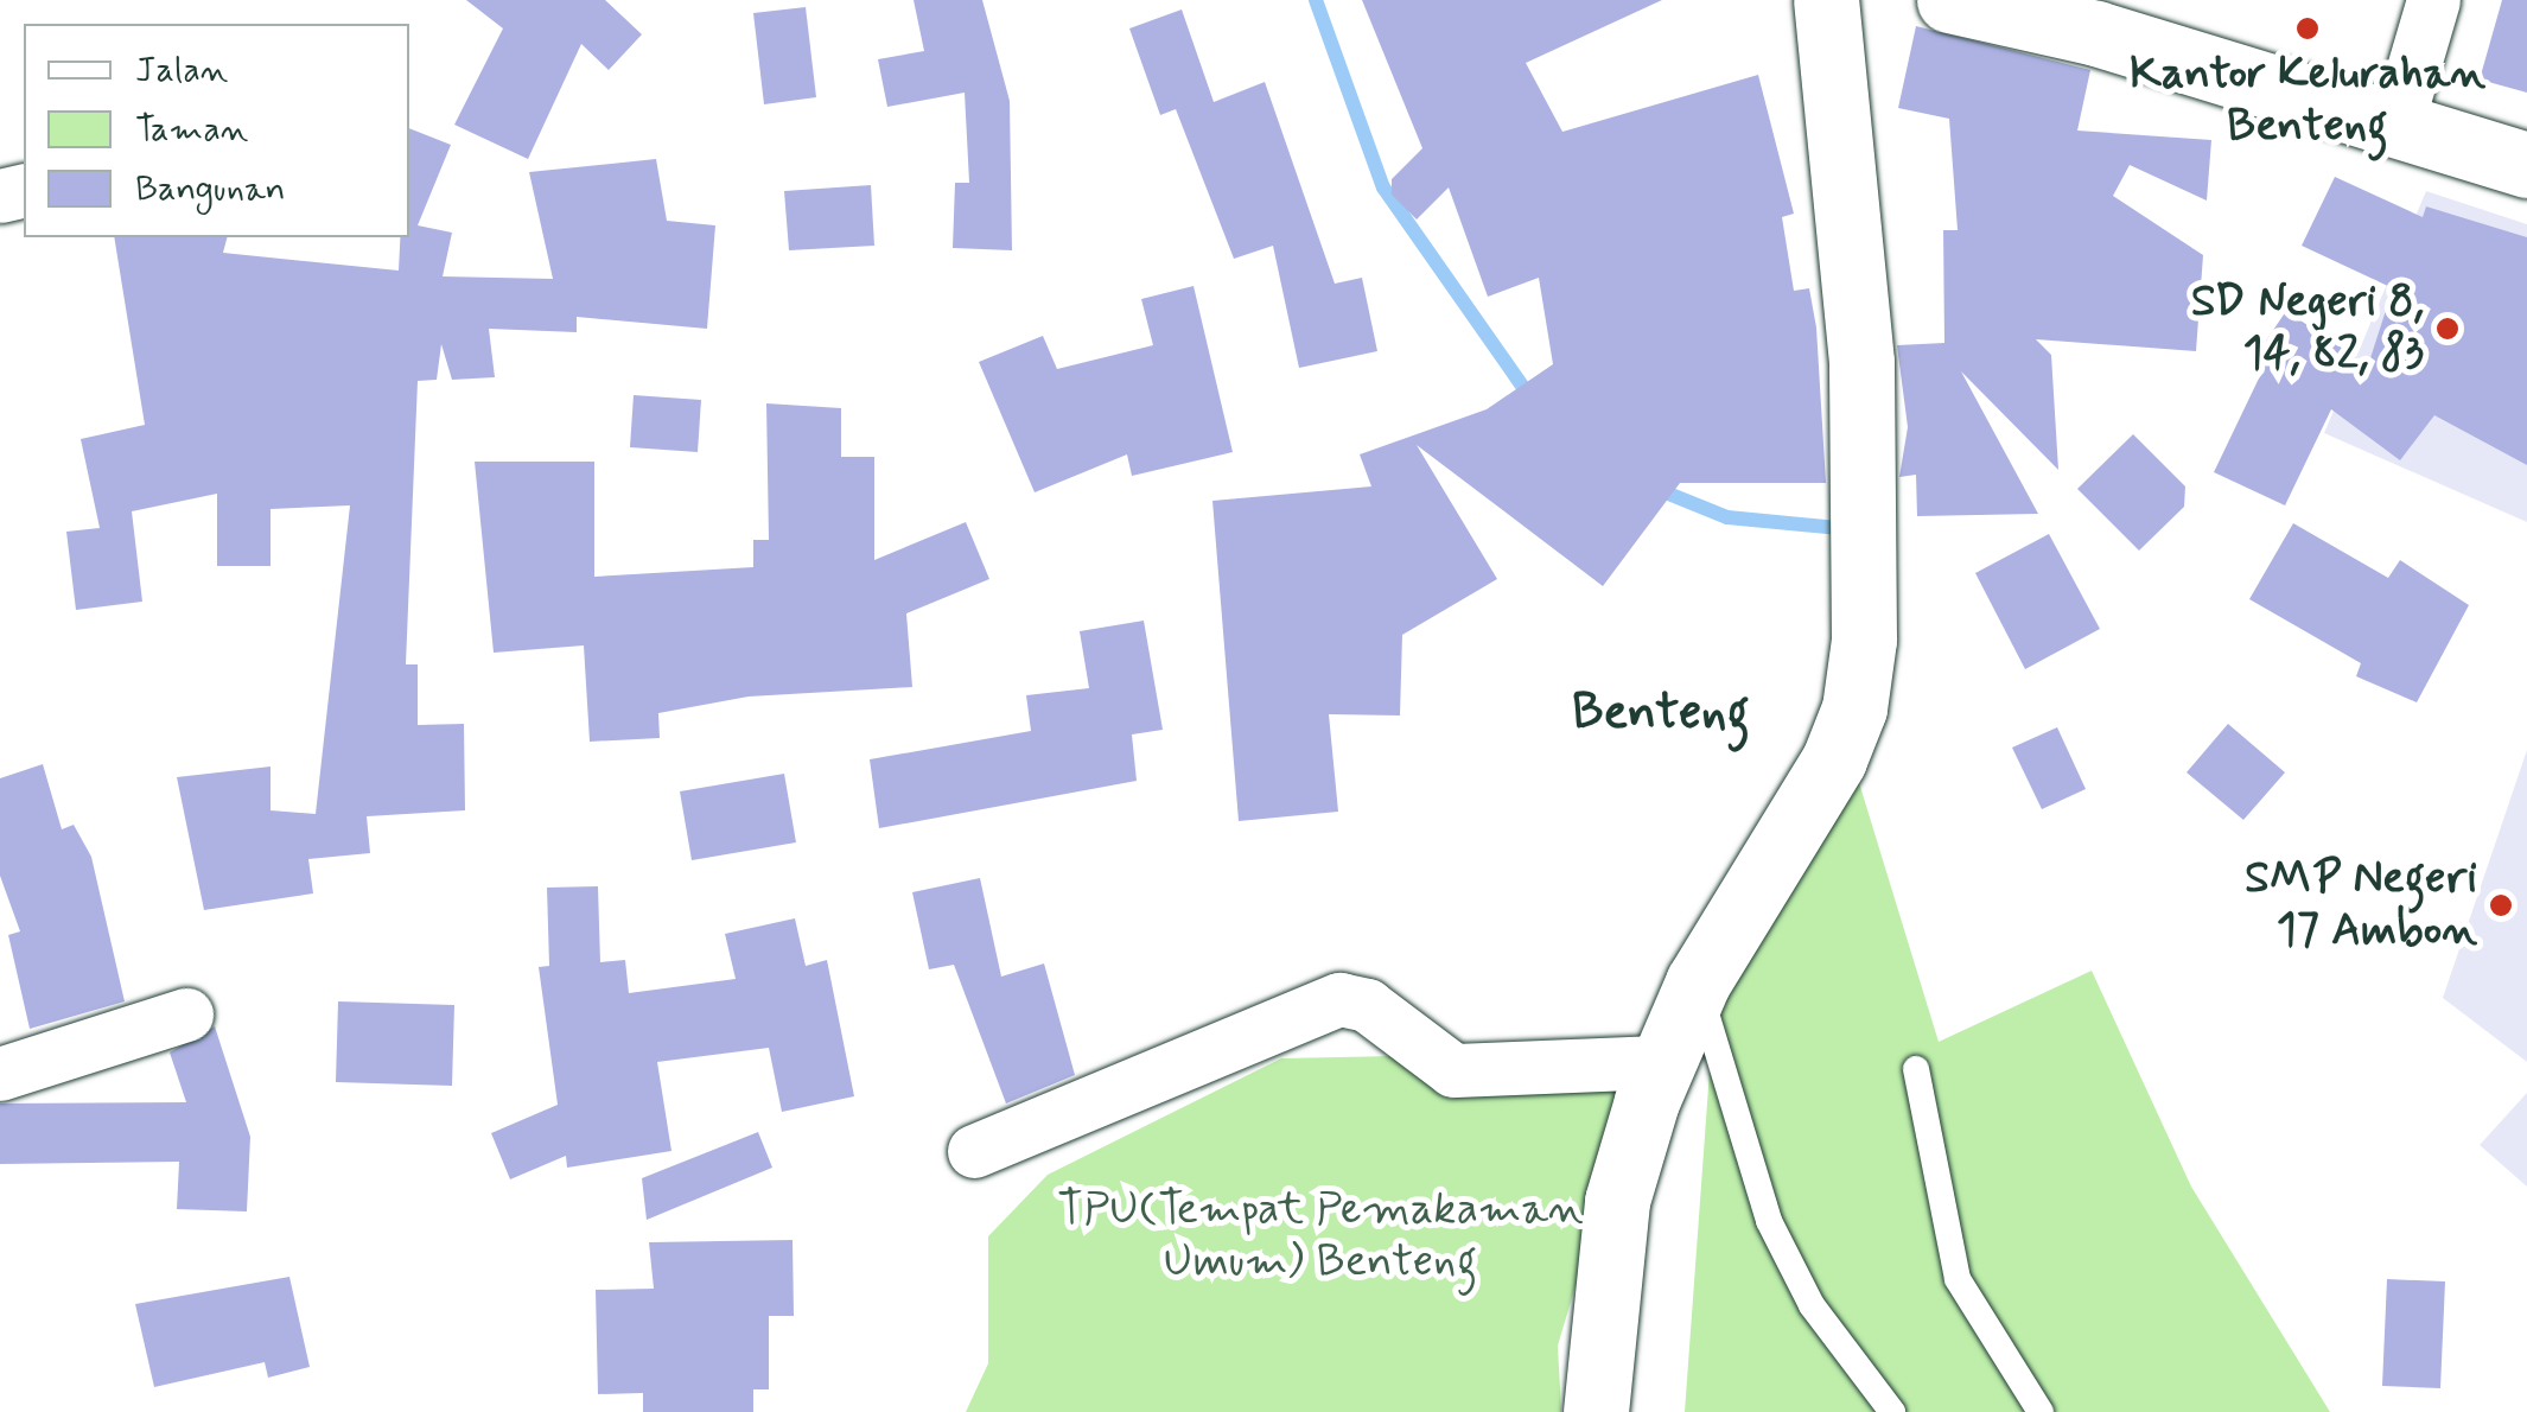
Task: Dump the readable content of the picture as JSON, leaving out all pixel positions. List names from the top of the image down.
{
  "districts": ["Benteng"],
  "parks": ["TPU(Tempat Pemakaman Umum) Benteng"],
  "places": ["Kantor Kelurahan Benteng", "SD Negeri 8, 14, 82, 83", "SMP Negeri 17 Ambon"],
  "legend": ["Jalan", "Taman", "Bangunan"]
}
